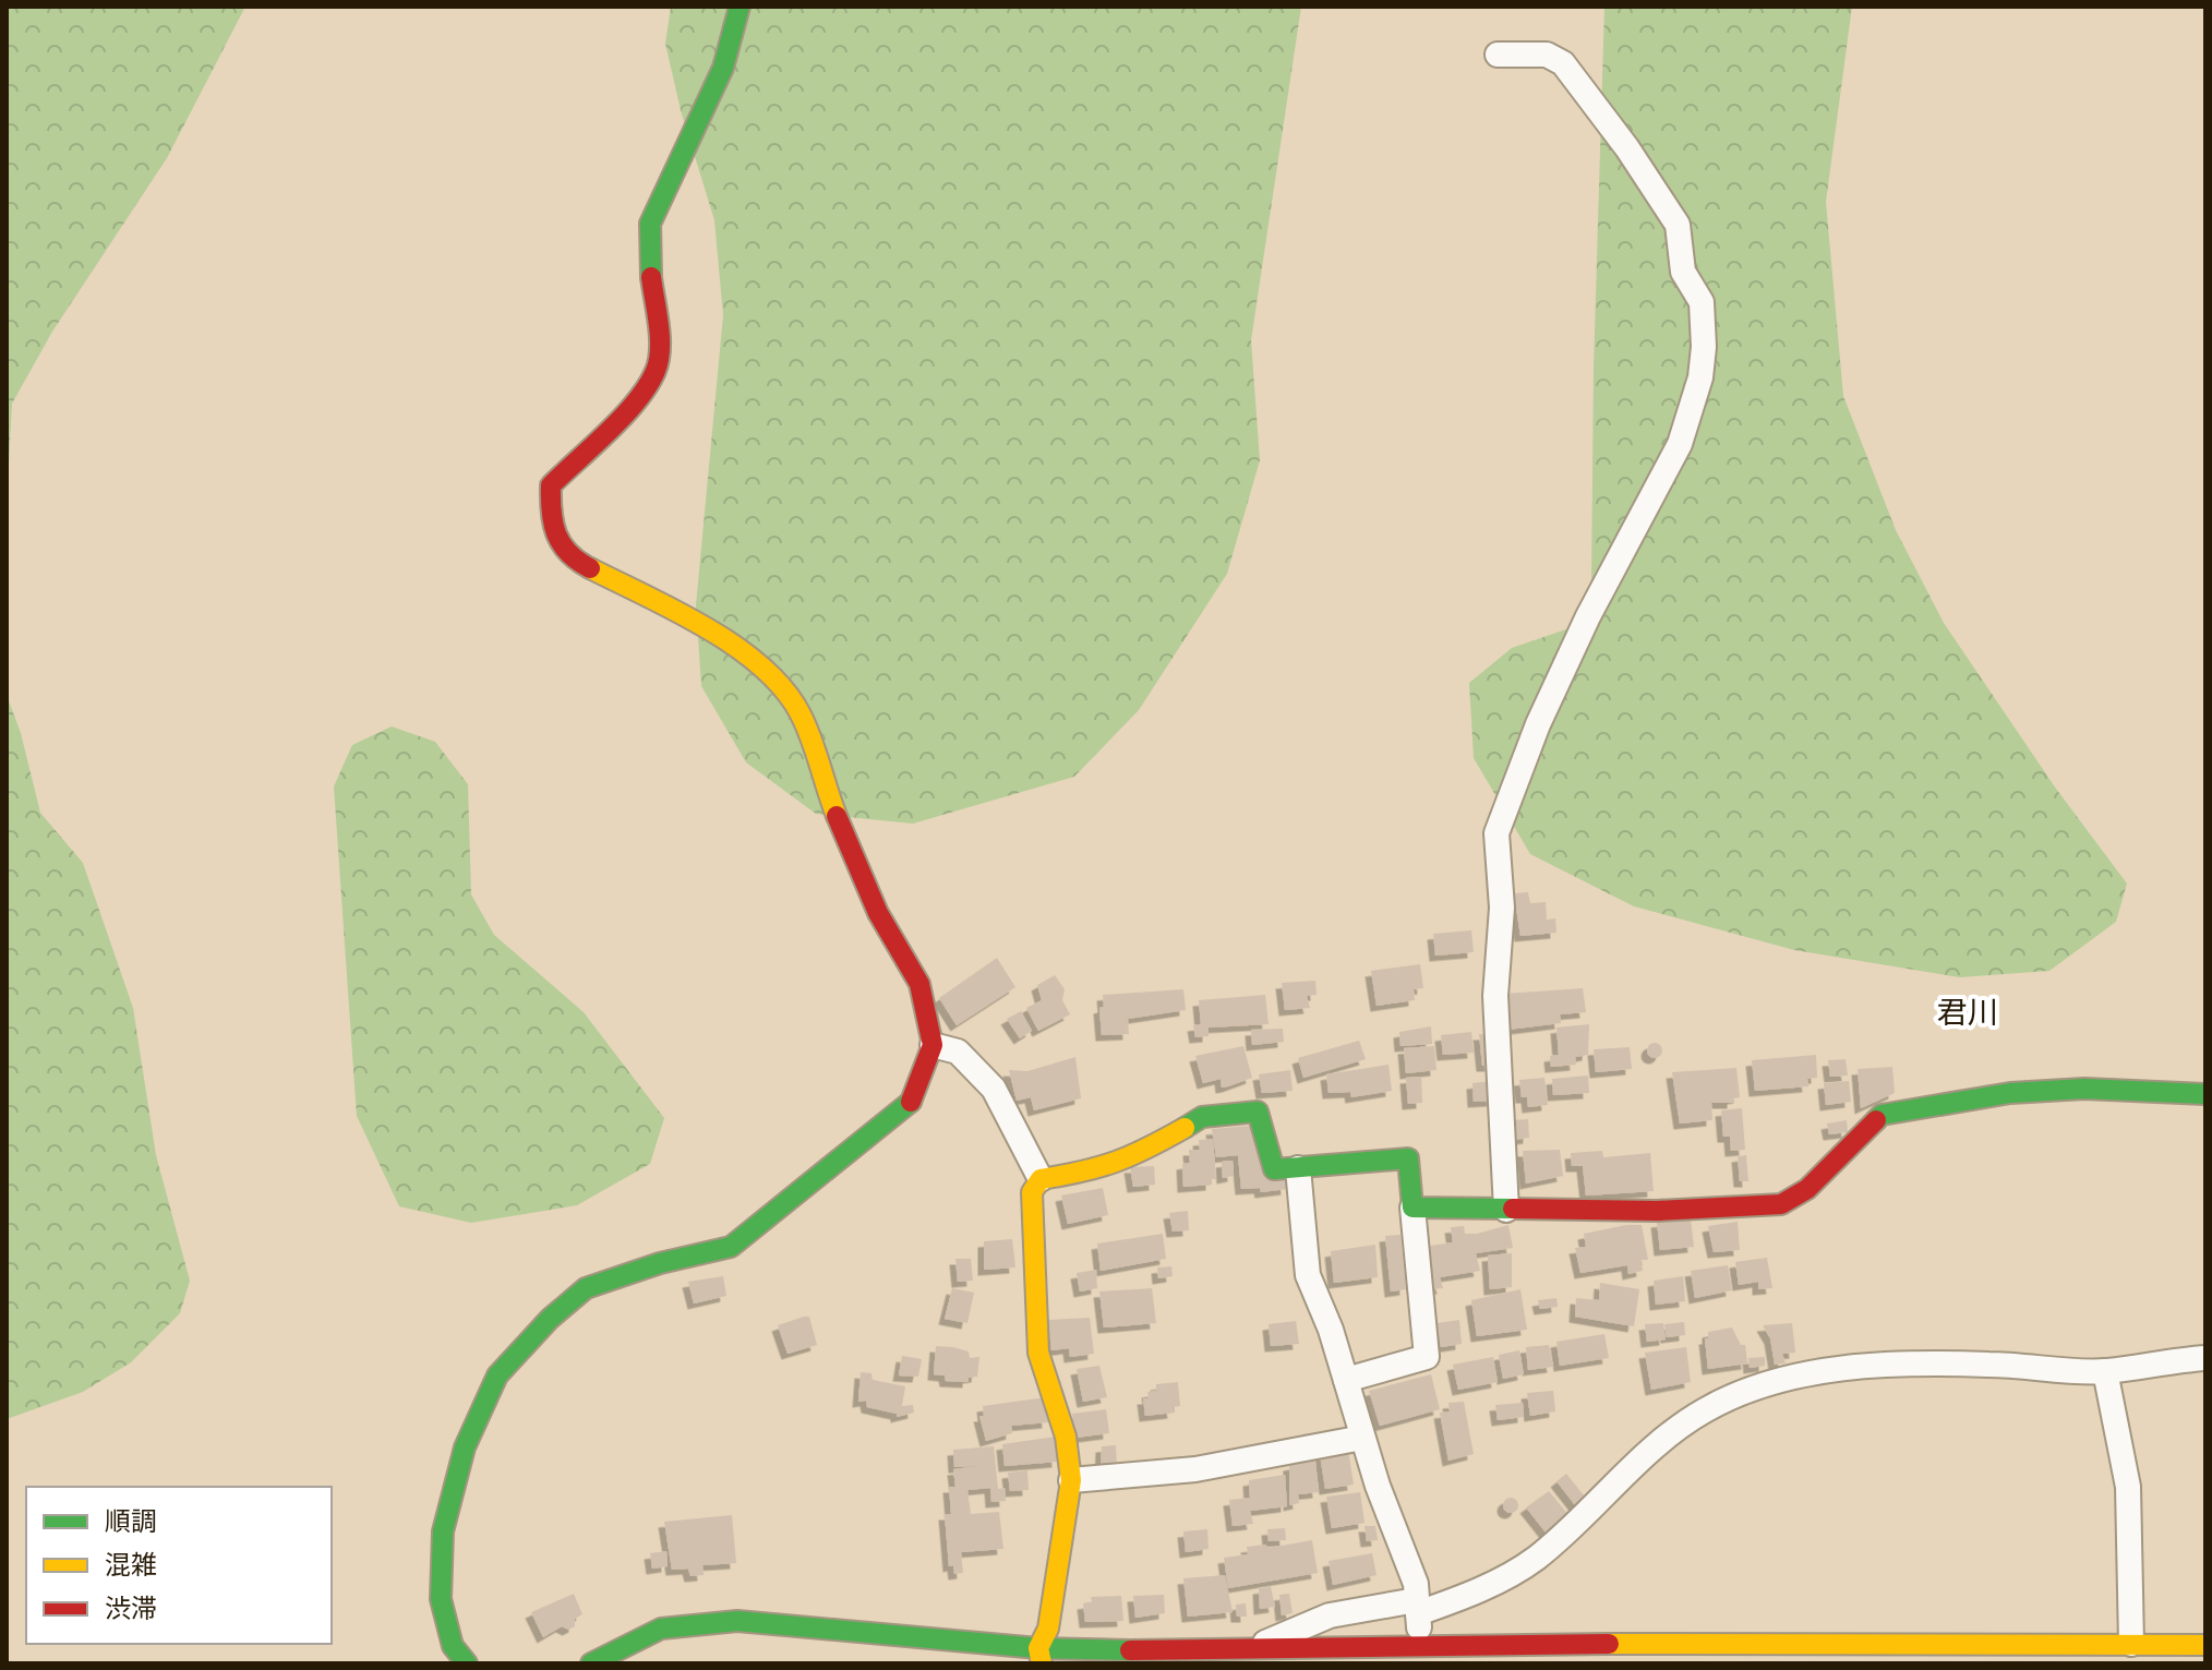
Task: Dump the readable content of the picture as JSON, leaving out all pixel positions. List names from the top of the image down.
{
  "districts": ["君川"],
  "legend": ["順調", "混雑", "渋滞"]
}
